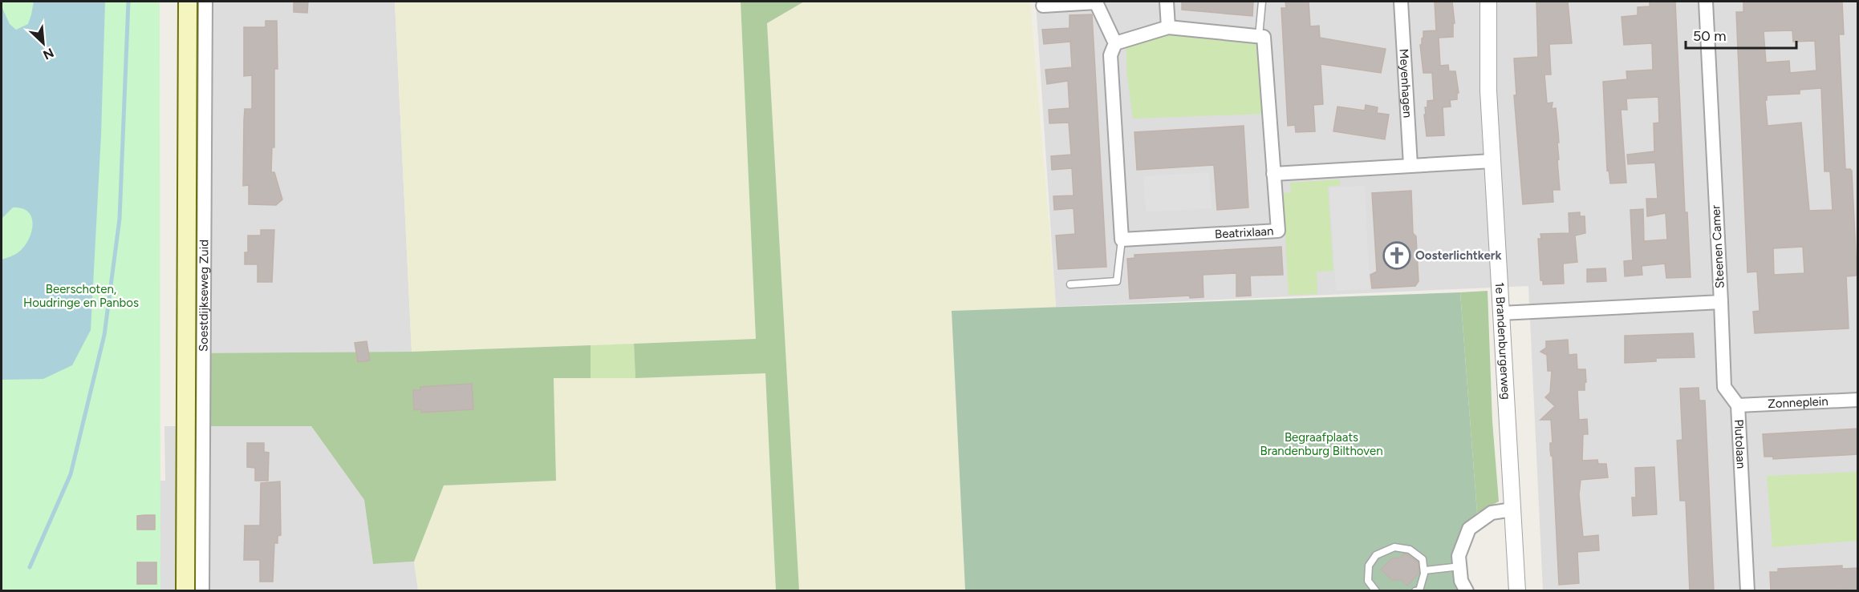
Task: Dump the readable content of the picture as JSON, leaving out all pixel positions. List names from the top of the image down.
{
  "streets": {
    "main road": ["Soestdijkseweg Zuid"],
    "street": [
      "Meyenhagen",
      "Beatrixlaan",
      "Steenen Camer",
      "1e Brandenburgerweg",
      "Zonneplein",
      "Plutolaan"
    ]
  },
  "crossings": [
    ["Steenen Camer", "1e Brandenburgerweg"],
    ["Steenen Camer", "Plutolaan"],
    ["Zonneplein", "Plutolaan"]
  ],
  "parks": ["Beerschoten, Houdringe en Panbos", "Begraafplaats Brandenburg Bilthoven"],
  "places": {
    "church": ["Oosterlichtkerk"]
  },
  "scale_bar": "50 m",
  "north": "bottom right"
}
